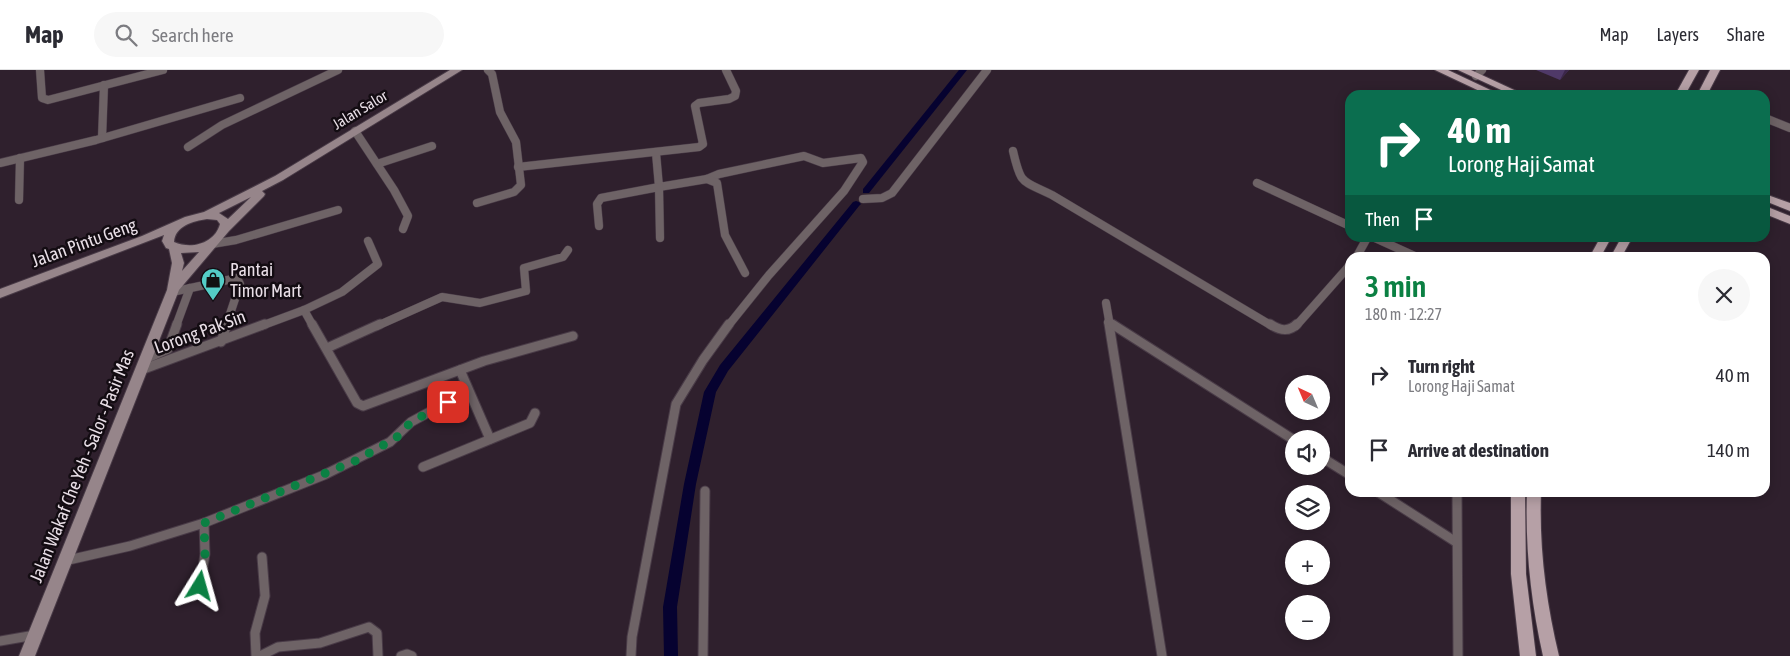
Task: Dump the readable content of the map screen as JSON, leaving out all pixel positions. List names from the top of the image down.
{
  "streets": {
    "main road": ["Jalan Salor", "Jalan Pintu Geng", "Jalan Wakaf Che Yeh - Salor - Pasir Mas"],
    "street": ["Lorong Pak Sin"]
  },
  "crossings": [
    ["Jalan Salor", "Jalan Pintu Geng"],
    ["Jalan Salor", "Jalan Wakaf Che Yeh - Salor - Pasir Mas"],
    ["Lorong Pak Sin", "Jalan Wakaf Che Yeh - Salor - Pasir Mas"]
  ],
  "places": {
    "shop": ["Pantai Timor Mart"]
  },
  "north": "top left",
  "page": {
    "header": "Map",
    "search": "Search here",
    "nav": ["Map", "Layers", "Share"],
    "turn": ["40 m", "Lorong Haji Samat"],
    "then": "Then",
    "heading": ["3 min", "180 m · 12:27"],
    "list": [
      {
        "name": "Turn right",
        "note": "Lorong Haji Samat",
        "value": "40 m"
      },
      {
        "name": "Arrive at destination",
        "value": "140 m"
      }
    ],
    "map_buttons": ["+", "−"]
  }
}
